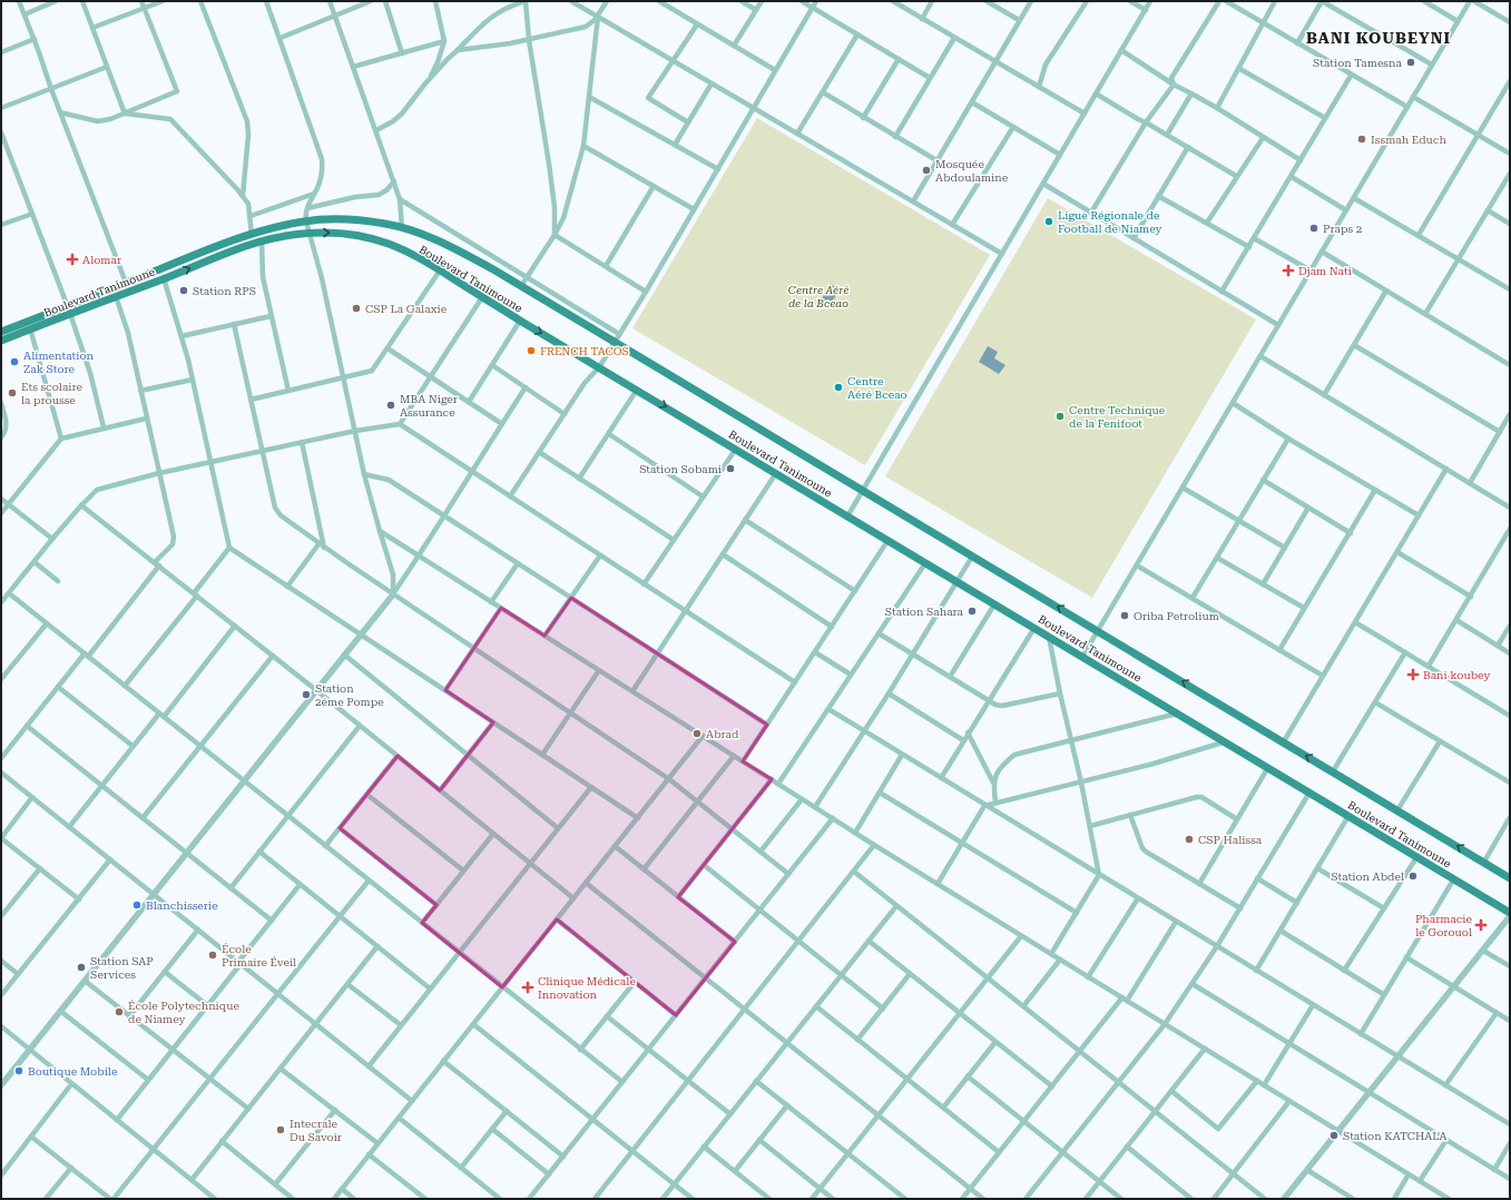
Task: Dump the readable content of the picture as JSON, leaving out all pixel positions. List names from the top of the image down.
{
  "streets": {
    "main road": ["Boulevard Tanimoune"]
  },
  "districts": ["BANI KOUBEYNI"],
  "parks": ["Centre Aéré de la Bceao"],
  "places": {
    "other": [
      "Station Tamesna",
      "Issmah Educh",
      "Mosquée Abdoulamine",
      "Ligue Régionale de Football de Niamey",
      "Praps 2",
      "Station RPS",
      "CSP La Galaxie",
      "FRENCH TACOS",
      "Alimentation Zak Store",
      "Centre Aéré Bceao",
      "Ets scolaire la prousse",
      "MBA Niger Assurance",
      "Centre Technique de la Fenifoot",
      "Station Sobami",
      "Station Sahara",
      "Oriba Petrolium",
      "Station 2éme Pompe",
      "Abrad",
      "CSP Halissa",
      "Station Abdel",
      "Blanchisserie",
      "École Primaire Éveil",
      "Station SAP Services",
      "École Polytechnique de Niamey",
      "Boutique Mobile",
      "Intecrale Du Savoir",
      "Station KATCHALA"
    ],
    "health": [
      "Alomar",
      "Djam Nati",
      "Bani koubey",
      "Pharmacie le Gorouol",
      "Clinique Médicale Innovation"
    ]
  }
}
